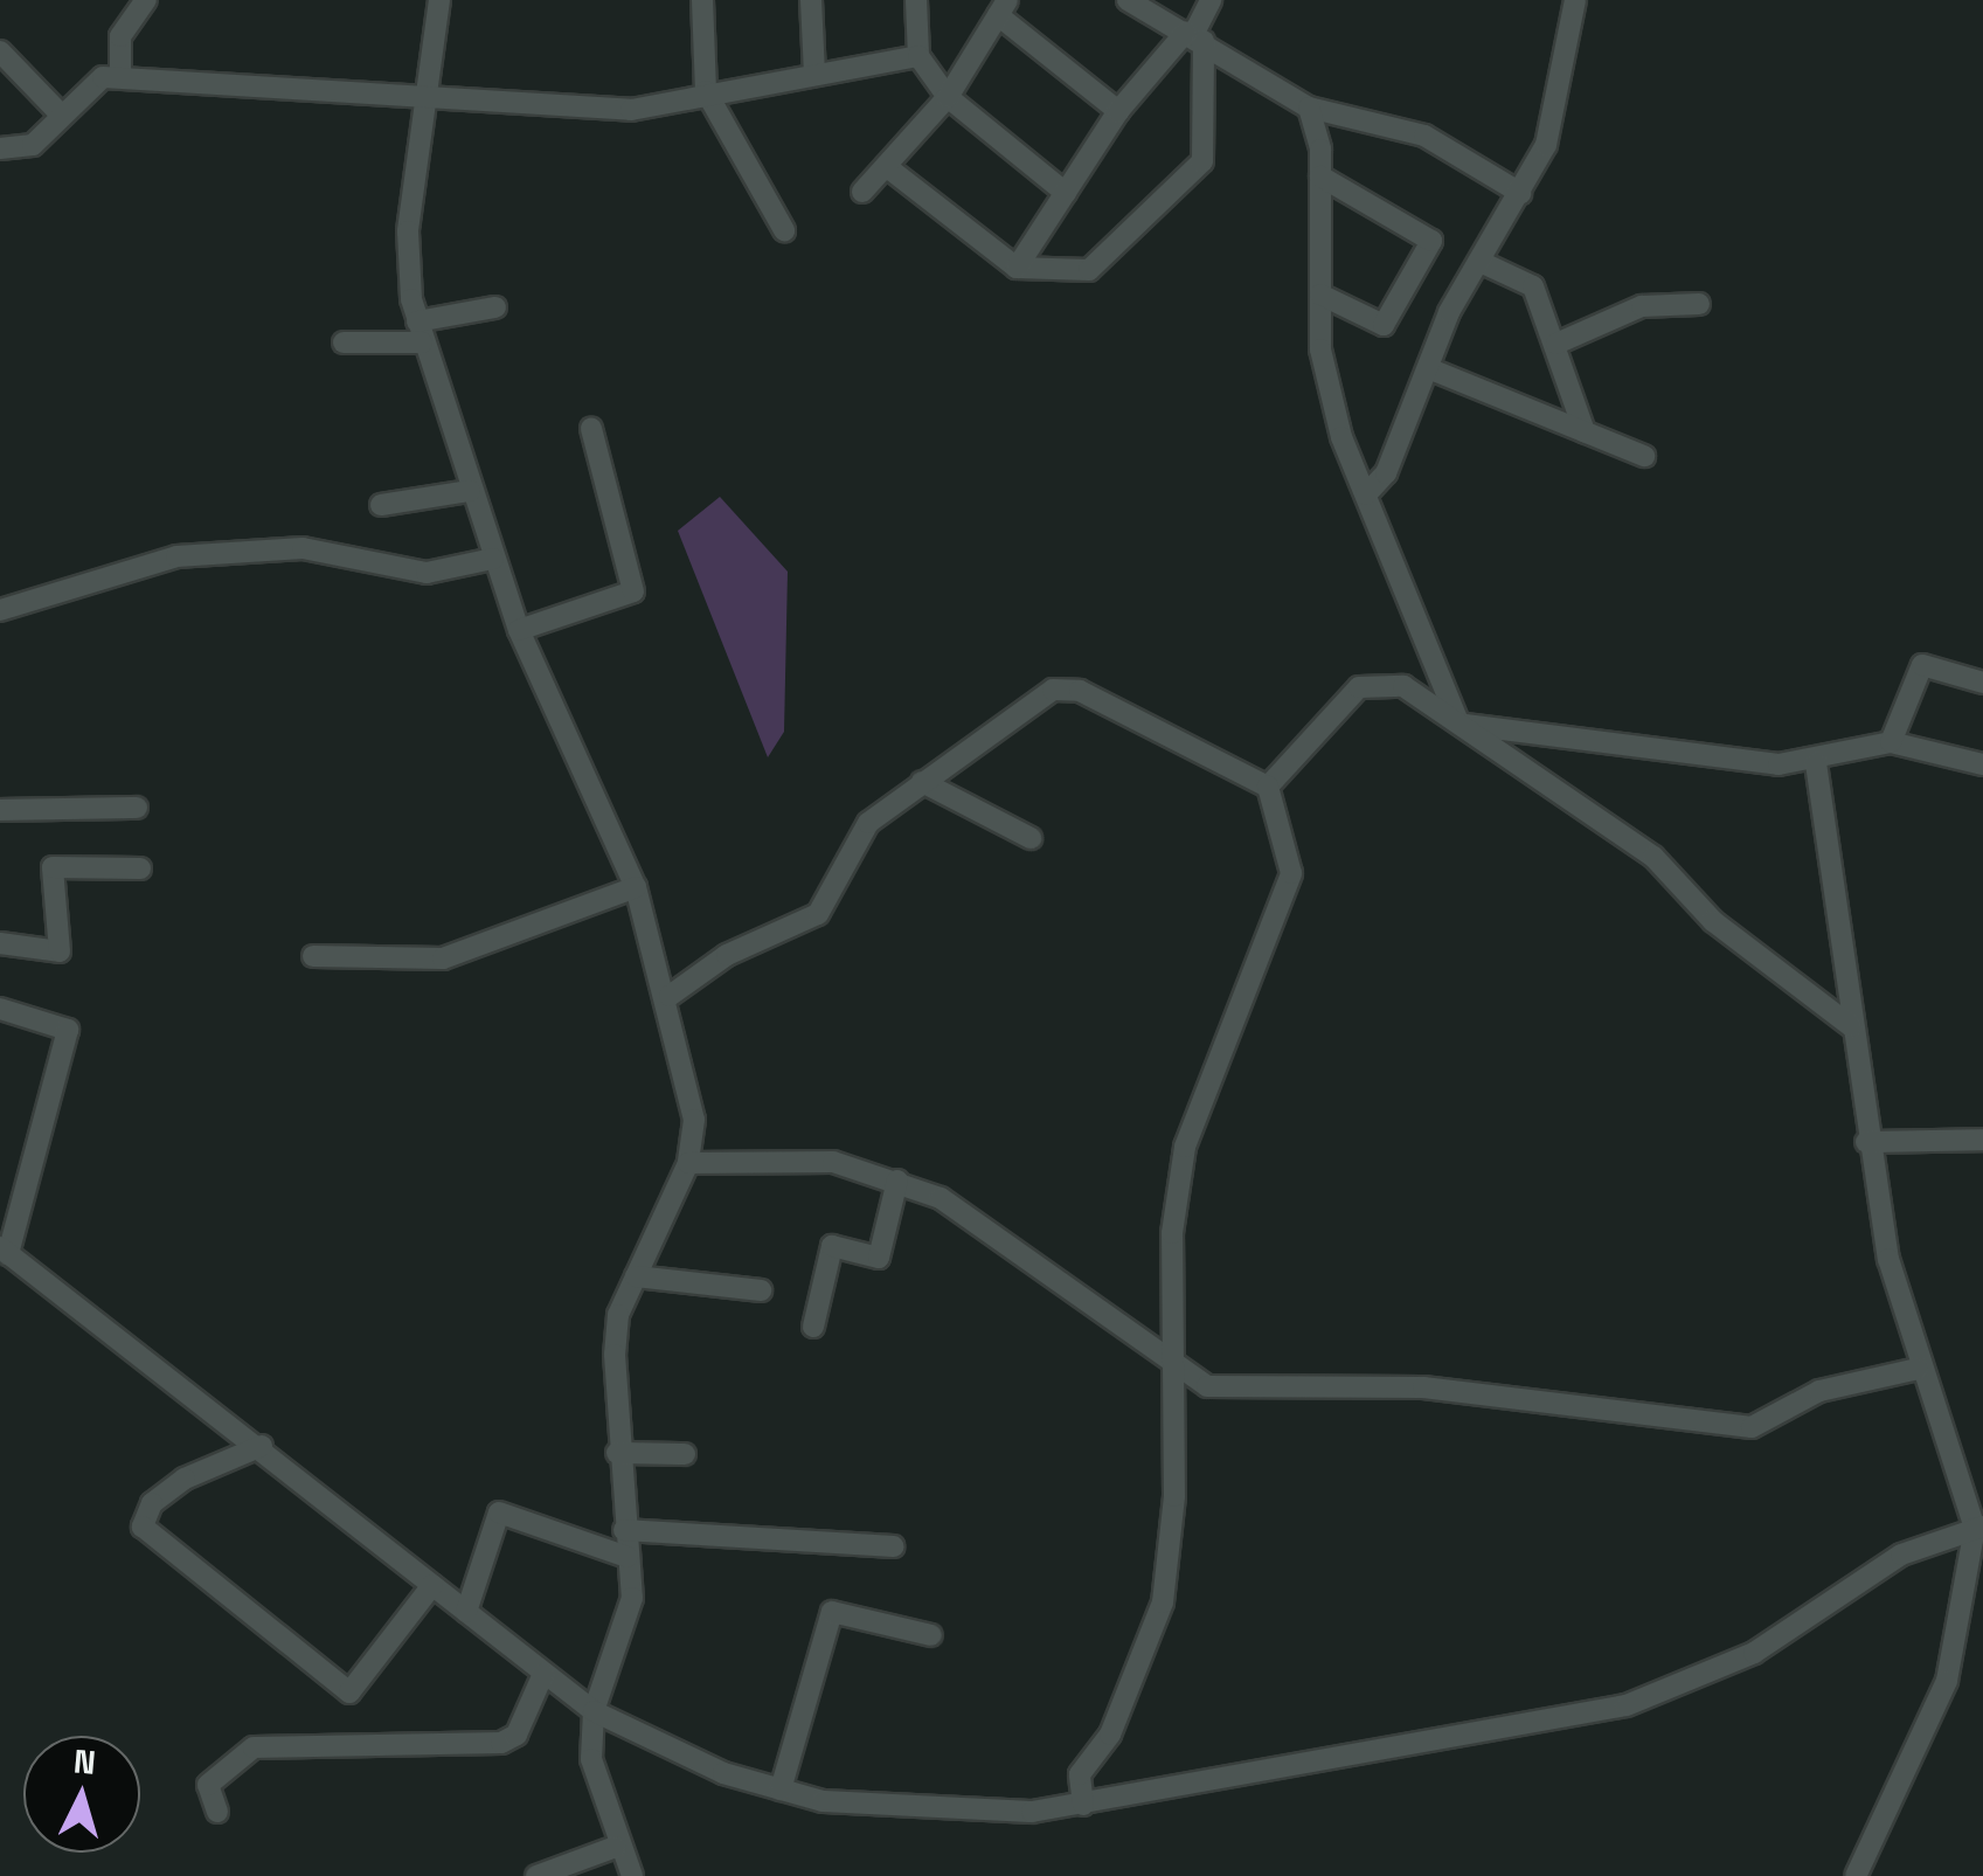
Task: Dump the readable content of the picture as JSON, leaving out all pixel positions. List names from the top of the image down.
{
  "north": "top"
}
